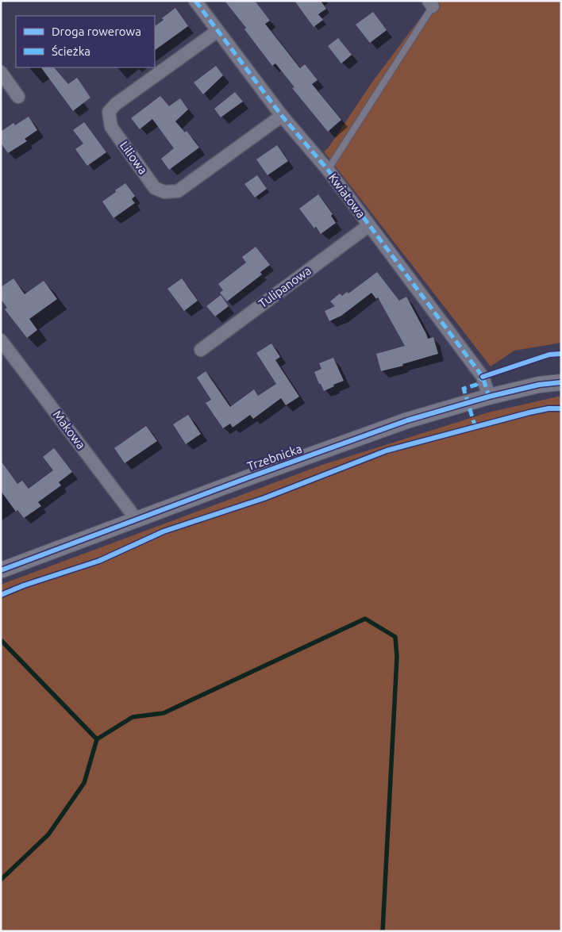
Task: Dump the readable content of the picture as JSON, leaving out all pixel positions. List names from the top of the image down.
{
  "streets": {
    "street": [
      "Liliowa",
      "Kwiatowa",
      "Tulipanowa",
      "Makowa",
      "Trzebnicka"
    ]
  },
  "crossings": [
    ["Liliowa", "Kwiatowa"],
    ["Kwiatowa", "Tulipanowa"],
    ["Kwiatowa", "Trzebnicka"],
    ["Makowa", "Trzebnicka"]
  ],
  "legend": ["Droga rowerowa", "Ścieżka"]
}
